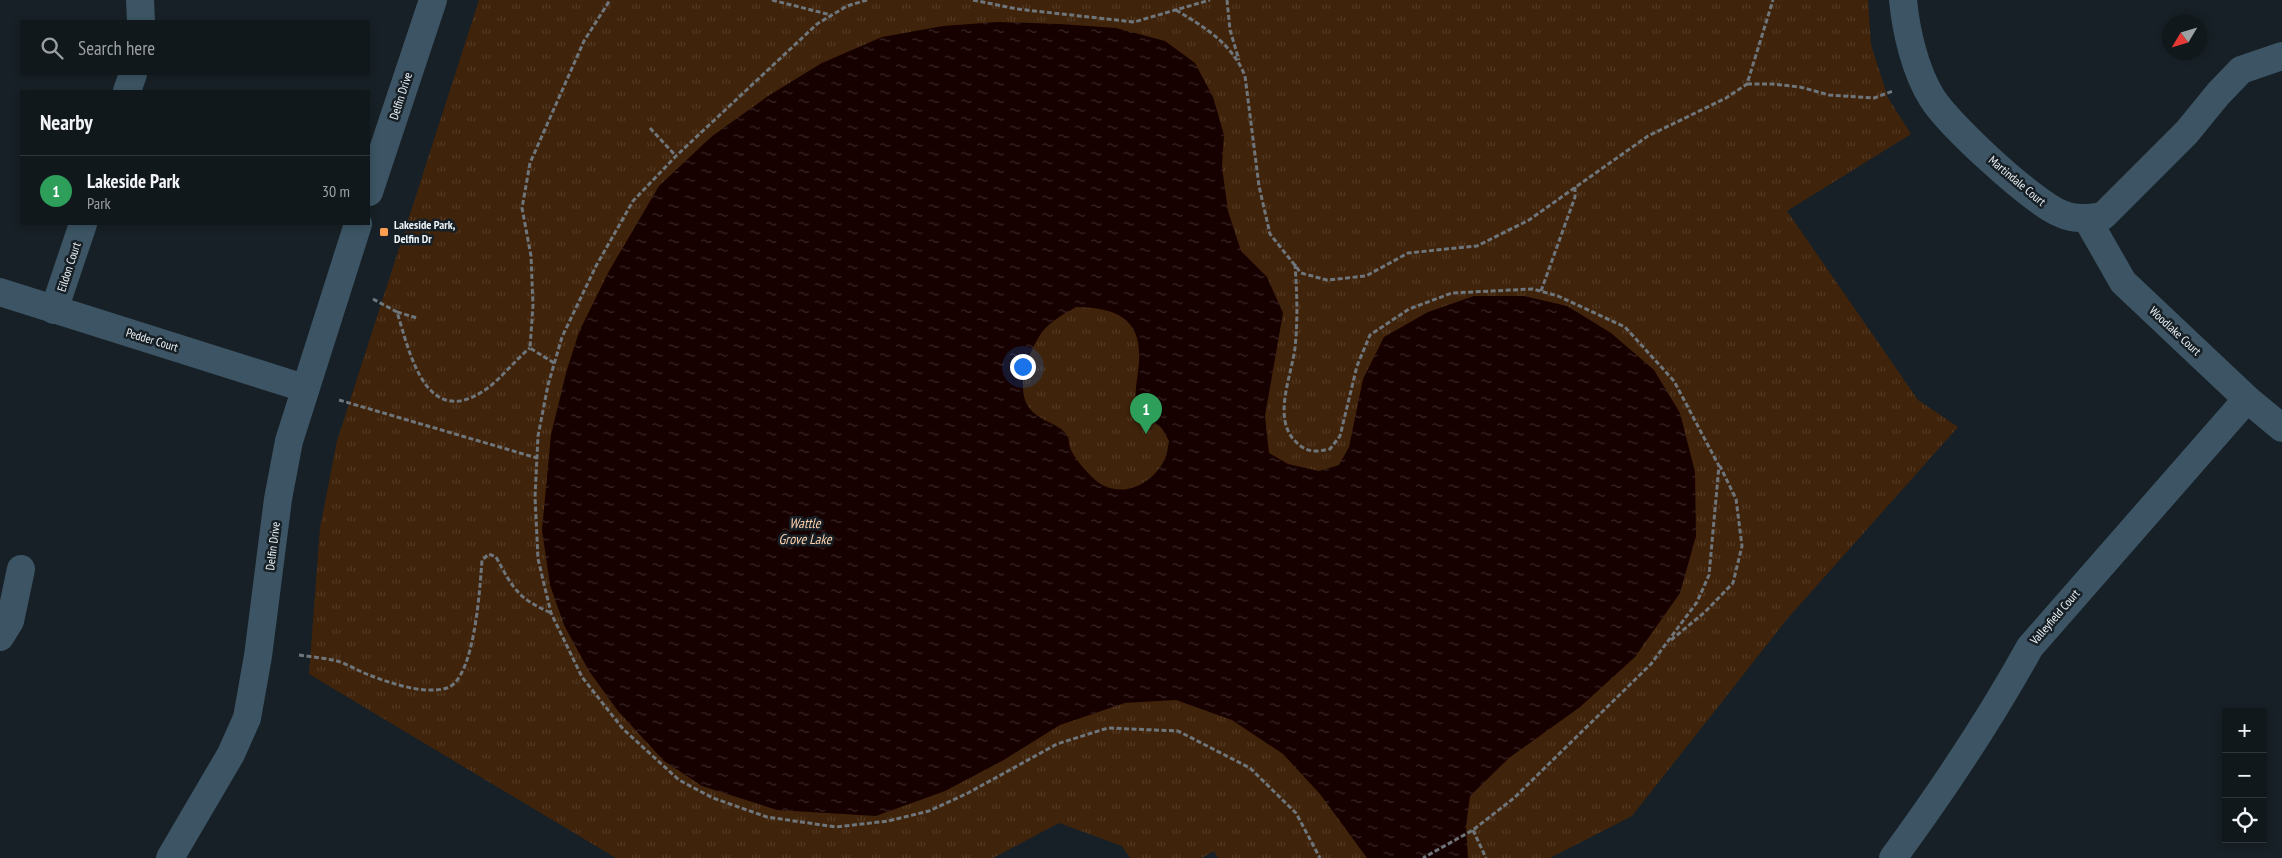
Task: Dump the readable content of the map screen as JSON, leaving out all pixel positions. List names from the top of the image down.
{
  "streets": {
    "street": [
      "Delfin Drive",
      "Martindale Court",
      "Eildon Court",
      "Woodlake Court",
      "Pedder Court",
      "Valleyfield Court"
    ]
  },
  "crossings": [
    ["Delfin Drive", "Pedder Court"],
    ["Martindale Court", "Woodlake Court"],
    ["Eildon Court", "Pedder Court"],
    ["Woodlake Court", "Valleyfield Court"]
  ],
  "water": ["Wattle Grove Lake"],
  "places": {
    "transit": ["Lakeside Park, Delfin Dr"]
  },
  "north": "bottom left",
  "page": {
    "search": "Search here",
    "heading": "Nearby",
    "list": [
      {
        "mark": "1",
        "name": "Lakeside Park",
        "note": "Park",
        "value": "30 m"
      }
    ],
    "pins": "1",
    "map_buttons": ["+", "−"]
  }
}
